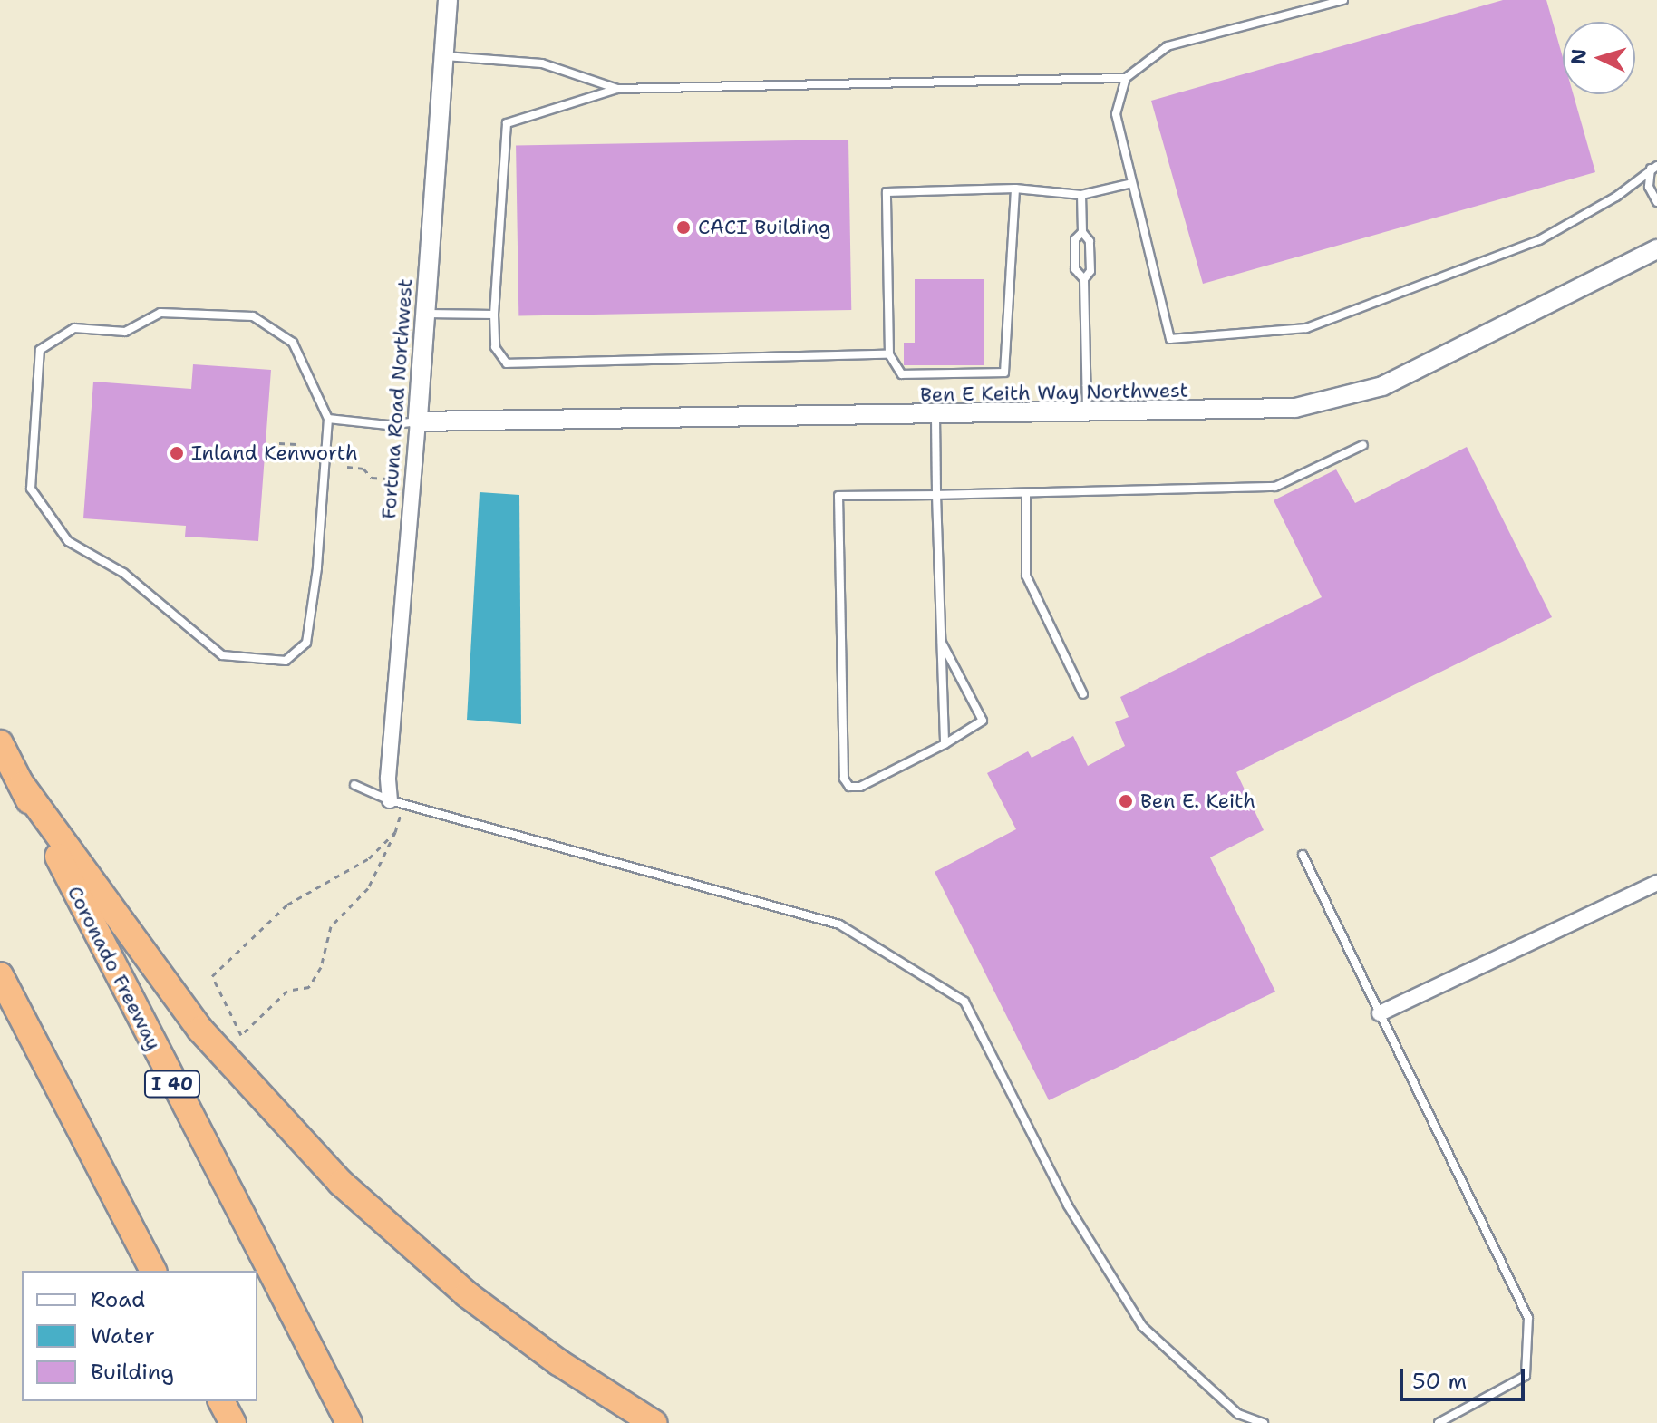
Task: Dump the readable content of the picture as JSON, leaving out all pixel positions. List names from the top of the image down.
{
  "streets": {
    "highway": ["Coronado Freeway", "I 40"],
    "street": ["Ben E Keith Way Northwest", "Fortuna Road Northwest"]
  },
  "crossings": [
    ["Ben E Keith Way Northwest", "Fortuna Road Northwest"]
  ],
  "places": ["CACI Building", "Inland Kenworth", "Ben E. Keith"],
  "legend": ["Road", "Water", "Building"],
  "scale_bar": "50 m",
  "north": "left"
}
